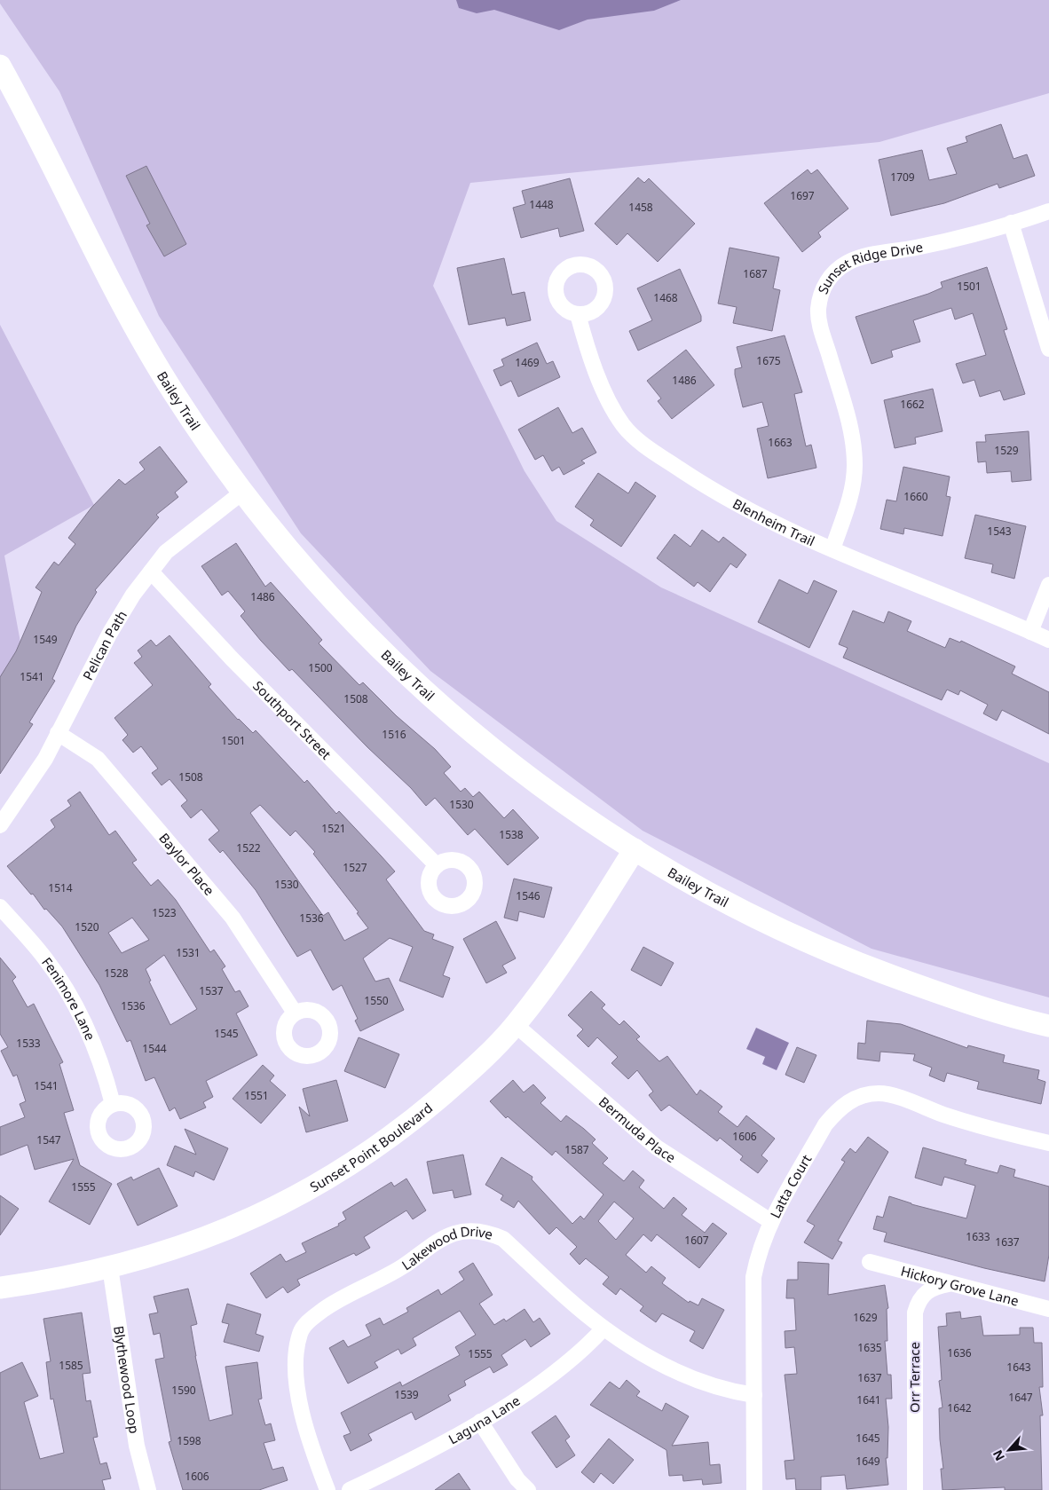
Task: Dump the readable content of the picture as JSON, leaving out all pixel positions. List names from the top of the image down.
{
  "streets": {
    "street": [
      "Sunset Ridge Drive",
      "Bailey Trail",
      "Blenheim Trail",
      "Pelican Path",
      "Southport Street",
      "Baylor Place",
      "Fenimore Lane",
      "Bermuda Place",
      "Sunset Point Boulevard",
      "Latta Court",
      "Lakewood Drive",
      "Hickory Grove Lane",
      "Orr Terrace",
      "Blythewood Loop",
      "Laguna Lane"
    ]
  },
  "crossings": [
    ["Sunset Ridge Drive", "Blenheim Trail"],
    ["Bailey Trail", "Pelican Path"],
    ["Bailey Trail", "Sunset Point Boulevard"],
    ["Pelican Path", "Southport Street"],
    ["Pelican Path", "Baylor Place"],
    ["Bermuda Place", "Sunset Point Boulevard"],
    ["Bermuda Place", "Latta Court"],
    ["Sunset Point Boulevard", "Blythewood Loop"],
    ["Latta Court", "Lakewood Drive"],
    ["Lakewood Drive", "Laguna Lane"],
    ["Hickory Grove Lane", "Orr Terrace"]
  ],
  "house_numbers": [
    "1709",
    "1697",
    "1448",
    "1458",
    "1687",
    "1501",
    "1468",
    "1675",
    "1469",
    "1486",
    "1662",
    "1663",
    "1529",
    "1660",
    "1543",
    "1486",
    "1549",
    "1500",
    "1541",
    "1508",
    "1516",
    "1501",
    "1508",
    "1530",
    "1521",
    "1538",
    "1522",
    "1527",
    "1530",
    "1514",
    "1546",
    "1523",
    "1536",
    "1520",
    "1531",
    "1528",
    "1537",
    "1550",
    "1536",
    "1545",
    "1533",
    "1544",
    "1541",
    "1551",
    "1606",
    "1547",
    "1587",
    "1555",
    "1633",
    "1607",
    "1637",
    "1629",
    "1635",
    "1636",
    "1555",
    "1585",
    "1643",
    "1637",
    "1590",
    "1539",
    "1647",
    "1641",
    "1642",
    "1645",
    "1598",
    "1649",
    "1606"
  ],
  "north": "bottom left"
}
